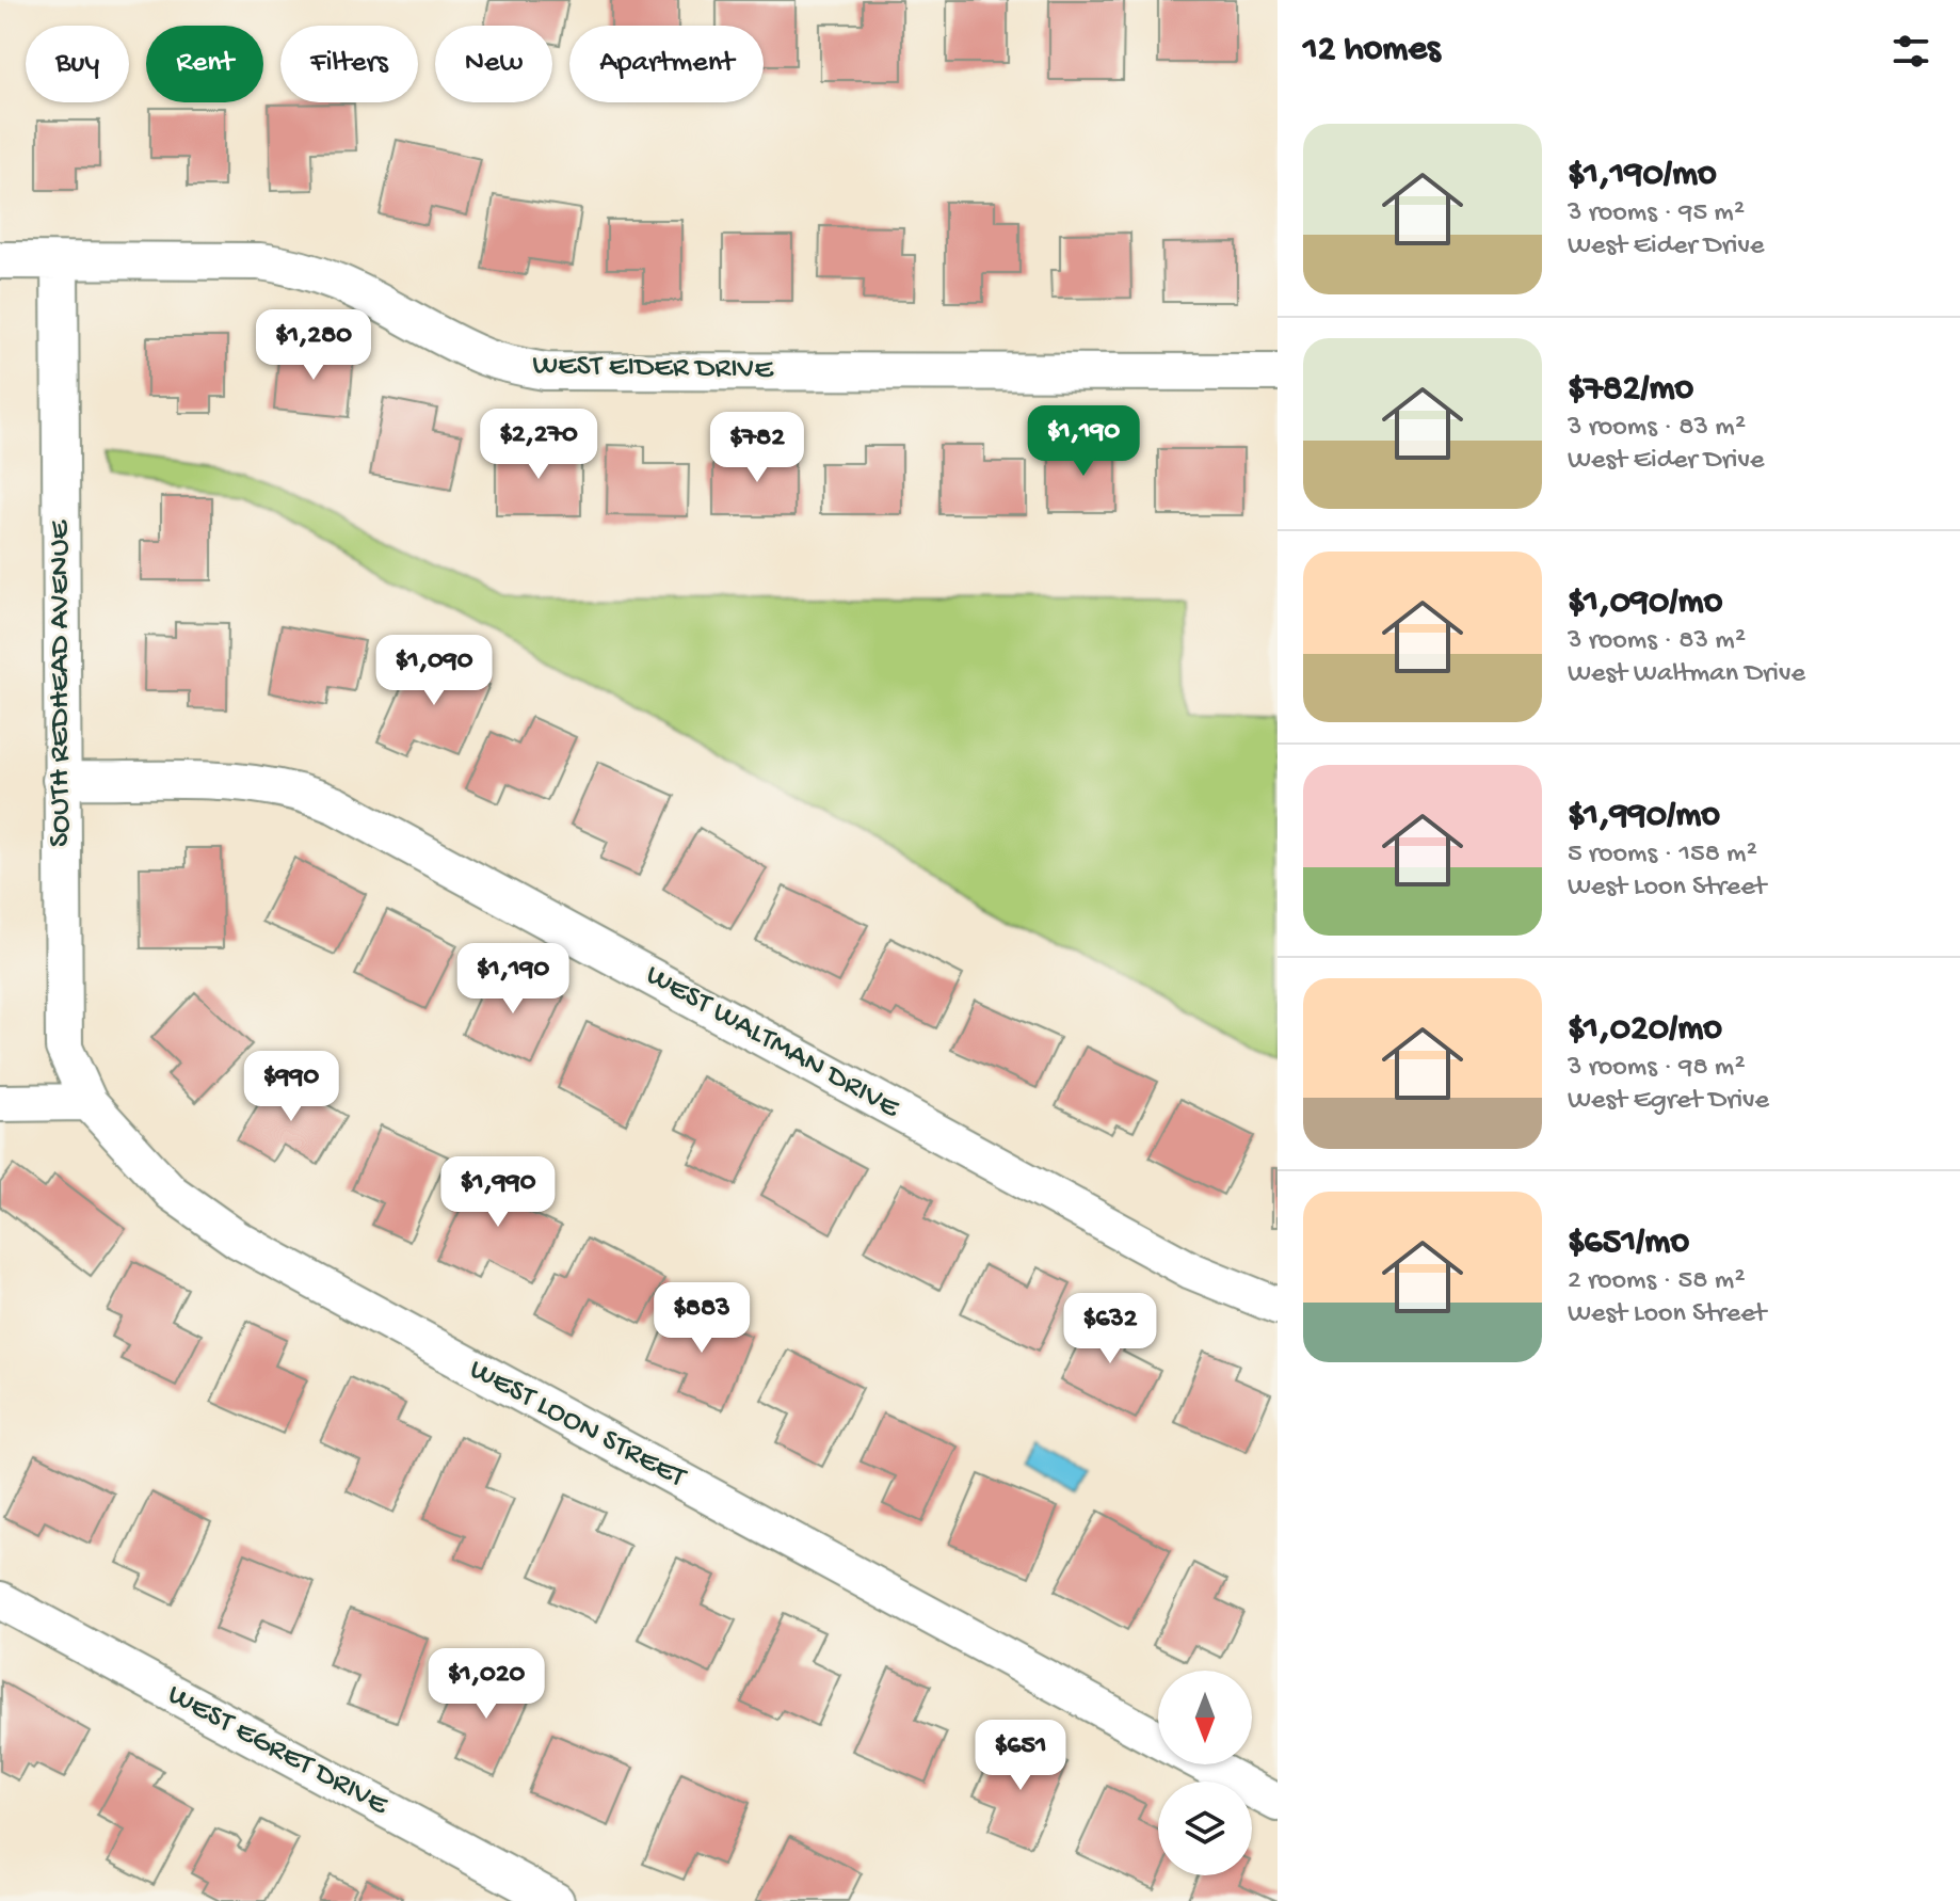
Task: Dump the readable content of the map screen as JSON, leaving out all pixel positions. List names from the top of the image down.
{
  "streets": {
    "street": [
      "WEST EIDER DRIVE",
      "SOUTH REDHEAD AVENUE",
      "WEST WALTMAN DRIVE",
      "WEST LOON STREET",
      "WEST EGRET DRIVE"
    ]
  },
  "crossings": [
    ["WEST EIDER DRIVE", "SOUTH REDHEAD AVENUE"],
    ["SOUTH REDHEAD AVENUE", "WEST WALTMAN DRIVE"],
    ["SOUTH REDHEAD AVENUE", "WEST LOON STREET"]
  ],
  "north": "bottom",
  "page": {
    "heading": "12 homes",
    "chip": [
      "Buy",
      "Rent",
      "Filters",
      "New",
      "Apartment"
    ],
    "list": [
      {
        "name": "$1,190/mo",
        "note": "3 rooms · 95 m² · West Eider Drive"
      },
      {
        "name": "$782/mo",
        "note": "3 rooms · 83 m² · West Eider Drive"
      },
      {
        "name": "$1,090/mo",
        "note": "3 rooms · 83 m² · West Waltman Drive"
      },
      {
        "name": "$1,990/mo",
        "note": "5 rooms · 158 m² · West Loon Street"
      },
      {
        "name": "$1,020/mo",
        "note": "3 rooms · 98 m² · West Egret Drive"
      },
      {
        "name": "$651/mo",
        "note": "2 rooms · 58 m² · West Loon Street"
      }
    ],
    "price": [
      "$1,280",
      "$1,190",
      "$2,270",
      "$782",
      "$1,090",
      "$1,190",
      "$990",
      "$1,990",
      "$883",
      "$632",
      "$1,020",
      "$651"
    ]
  }
}
